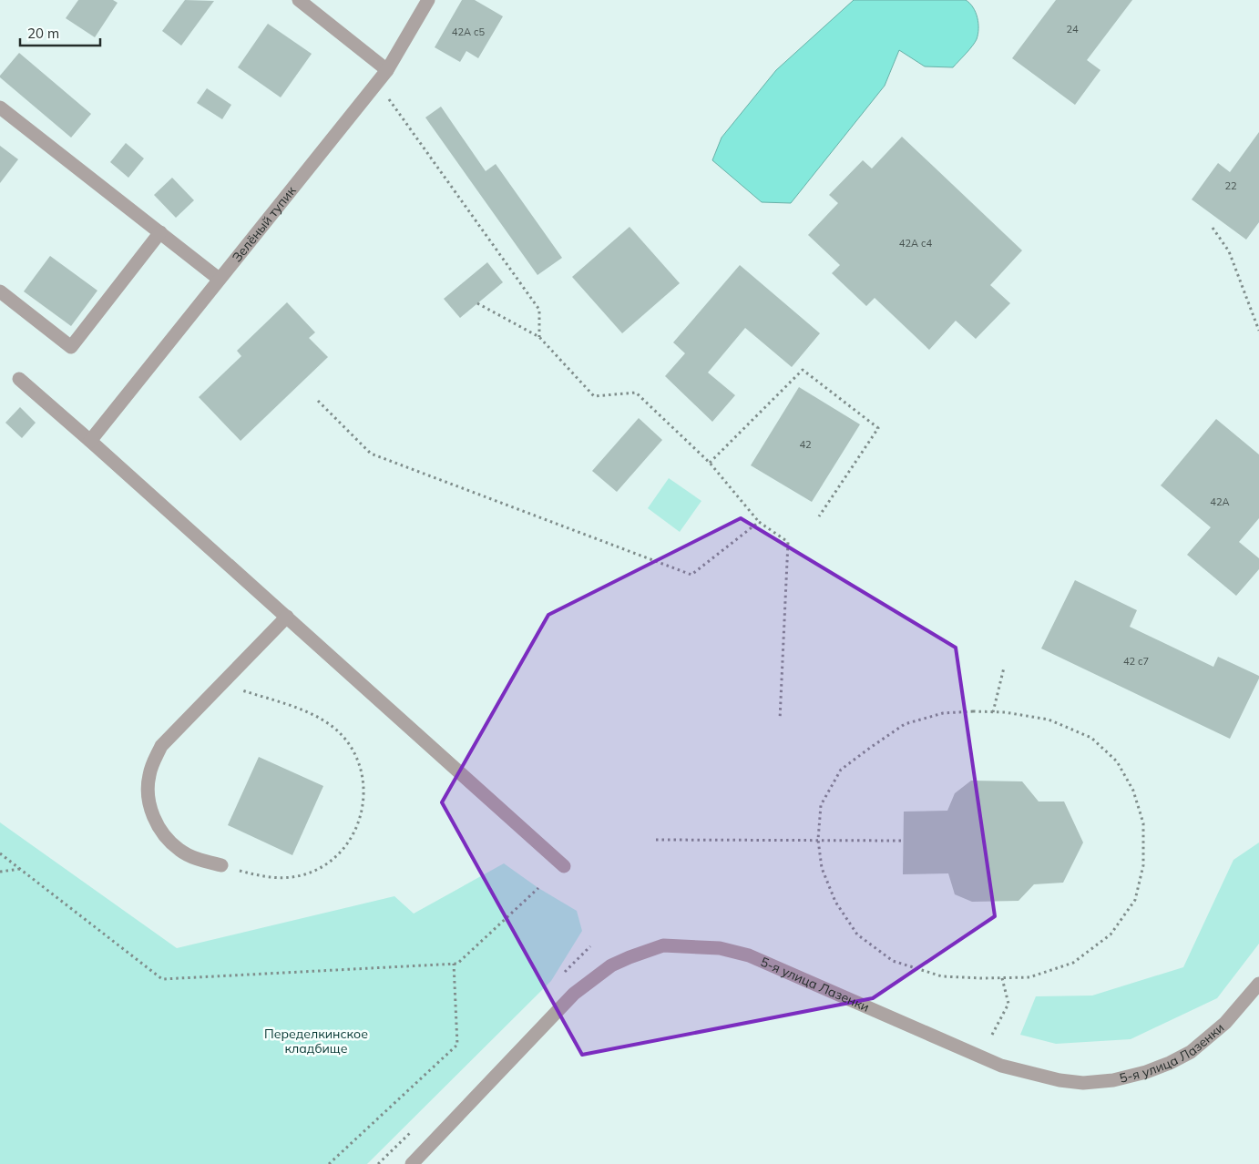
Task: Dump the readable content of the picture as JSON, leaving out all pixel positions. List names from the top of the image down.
{
  "streets": {
    "street": ["Зелёный тупик", "5-я улица Лазенки"]
  },
  "parks": ["Переделкинское кладбище"],
  "house_numbers": [
    "24",
    "42А с5",
    "22",
    "42А с4",
    "42",
    "42А",
    "42 с7"
  ],
  "scale_bar": "20 m"
}
